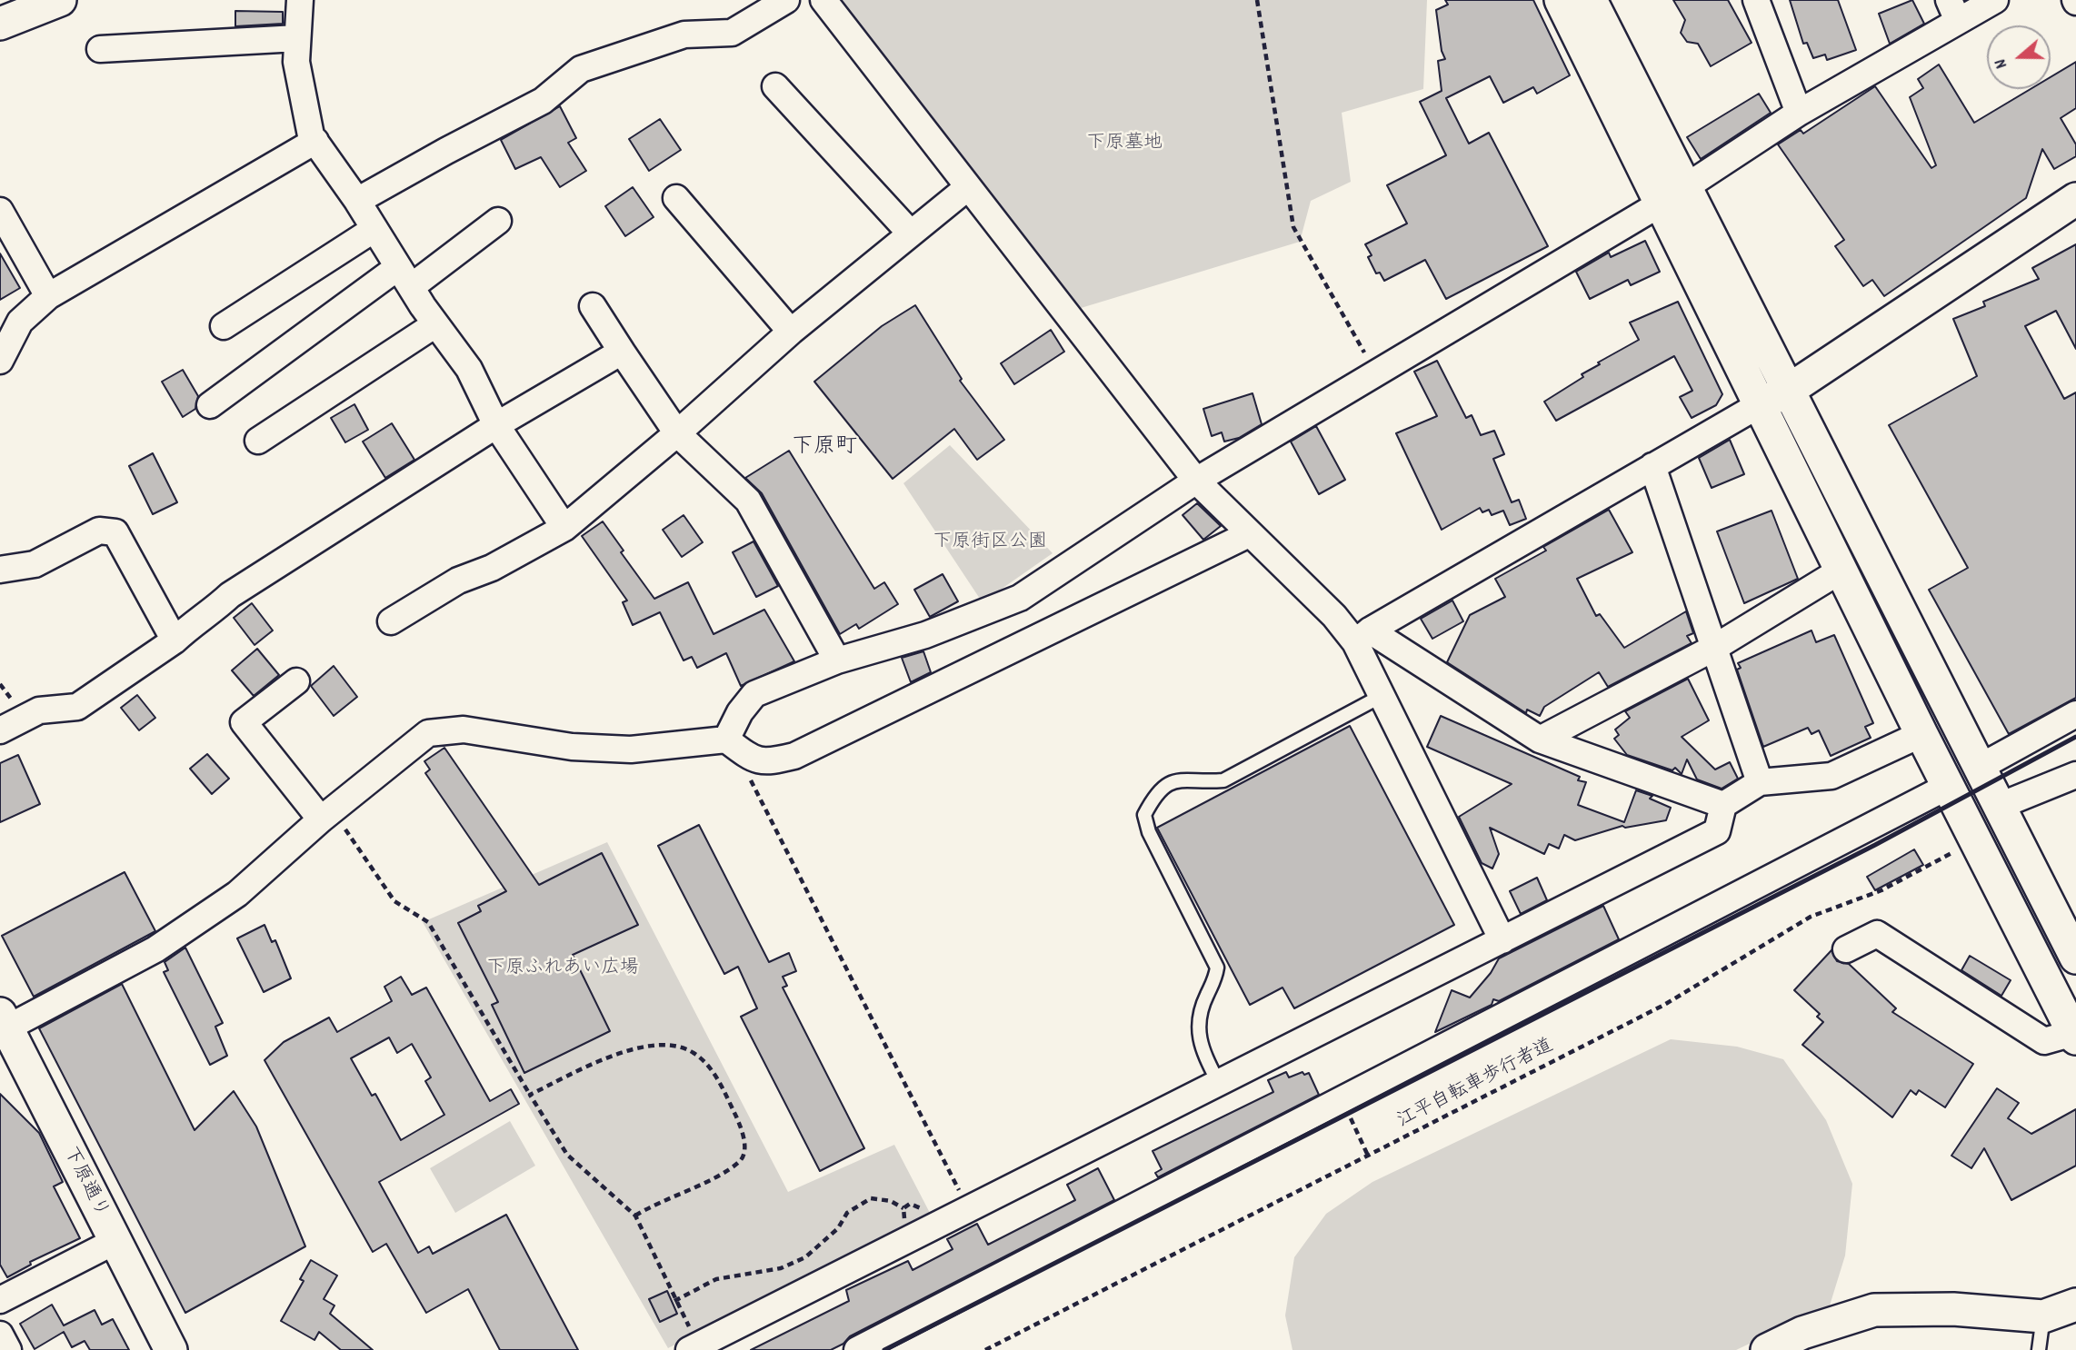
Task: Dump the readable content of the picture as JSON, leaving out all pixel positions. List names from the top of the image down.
{
  "streets": {
    "street": ["下原通り"],
    "path": ["江平自転車歩行者道"]
  },
  "districts": ["下原町"],
  "parks": ["下原墓地", "下原街区公園", "下原ふれあい広場"],
  "north": "left"
}
